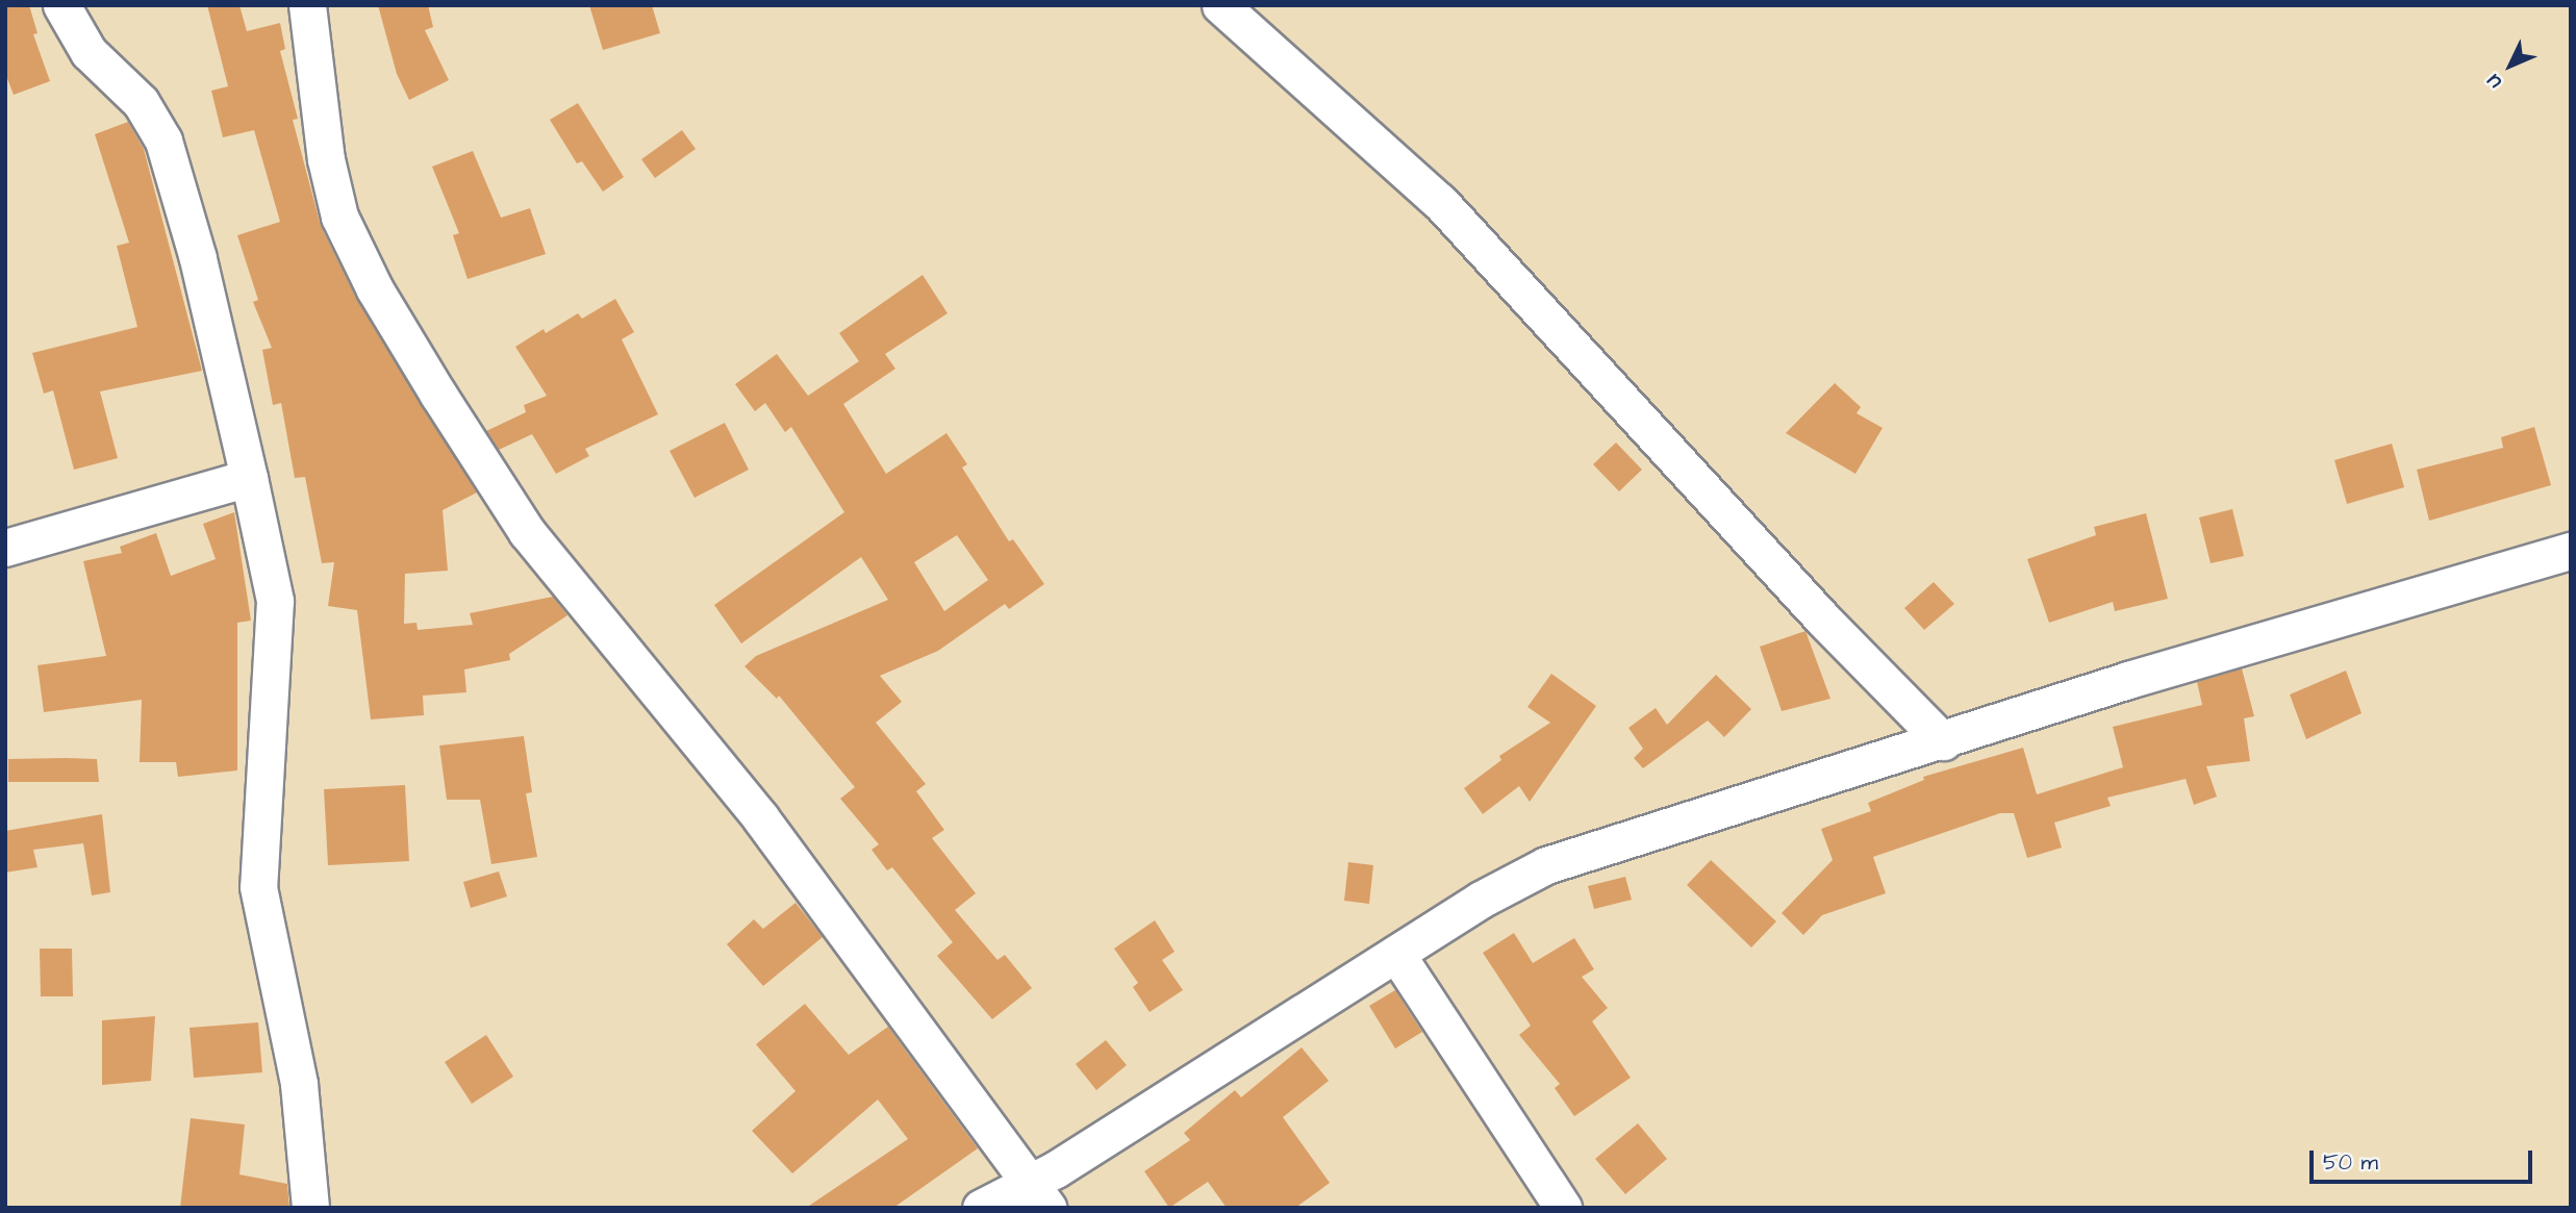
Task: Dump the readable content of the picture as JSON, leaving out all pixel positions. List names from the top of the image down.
{
  "scale_bar": "50 m",
  "north": "bottom left"
}
